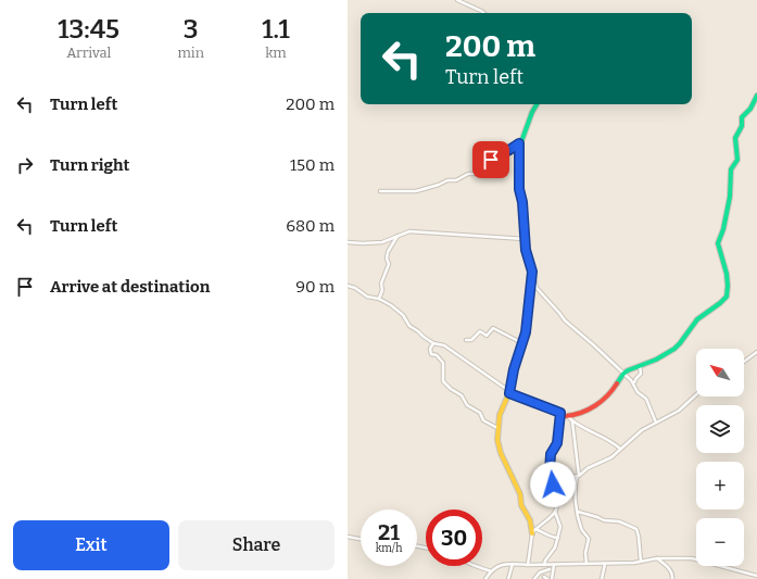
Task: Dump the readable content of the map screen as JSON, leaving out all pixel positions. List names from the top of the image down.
{
  "north": "top left",
  "page": {
    "eta": [
      "13:45",
      "Arrival",
      "3",
      "min",
      "1.1",
      "km"
    ],
    "turn": ["200 m", "Turn left"],
    "list": [
      {
        "name": "Turn left",
        "value": "200 m"
      },
      {
        "name": "Turn right",
        "value": "150 m"
      },
      {
        "name": "Turn left",
        "value": "680 m"
      },
      {
        "name": "Arrive at destination",
        "value": "90 m"
      }
    ],
    "map_buttons": ["+", "−"],
    "speed": "21 km/h",
    "limit": "30",
    "buttons": ["Exit", "Share"]
  }
}
